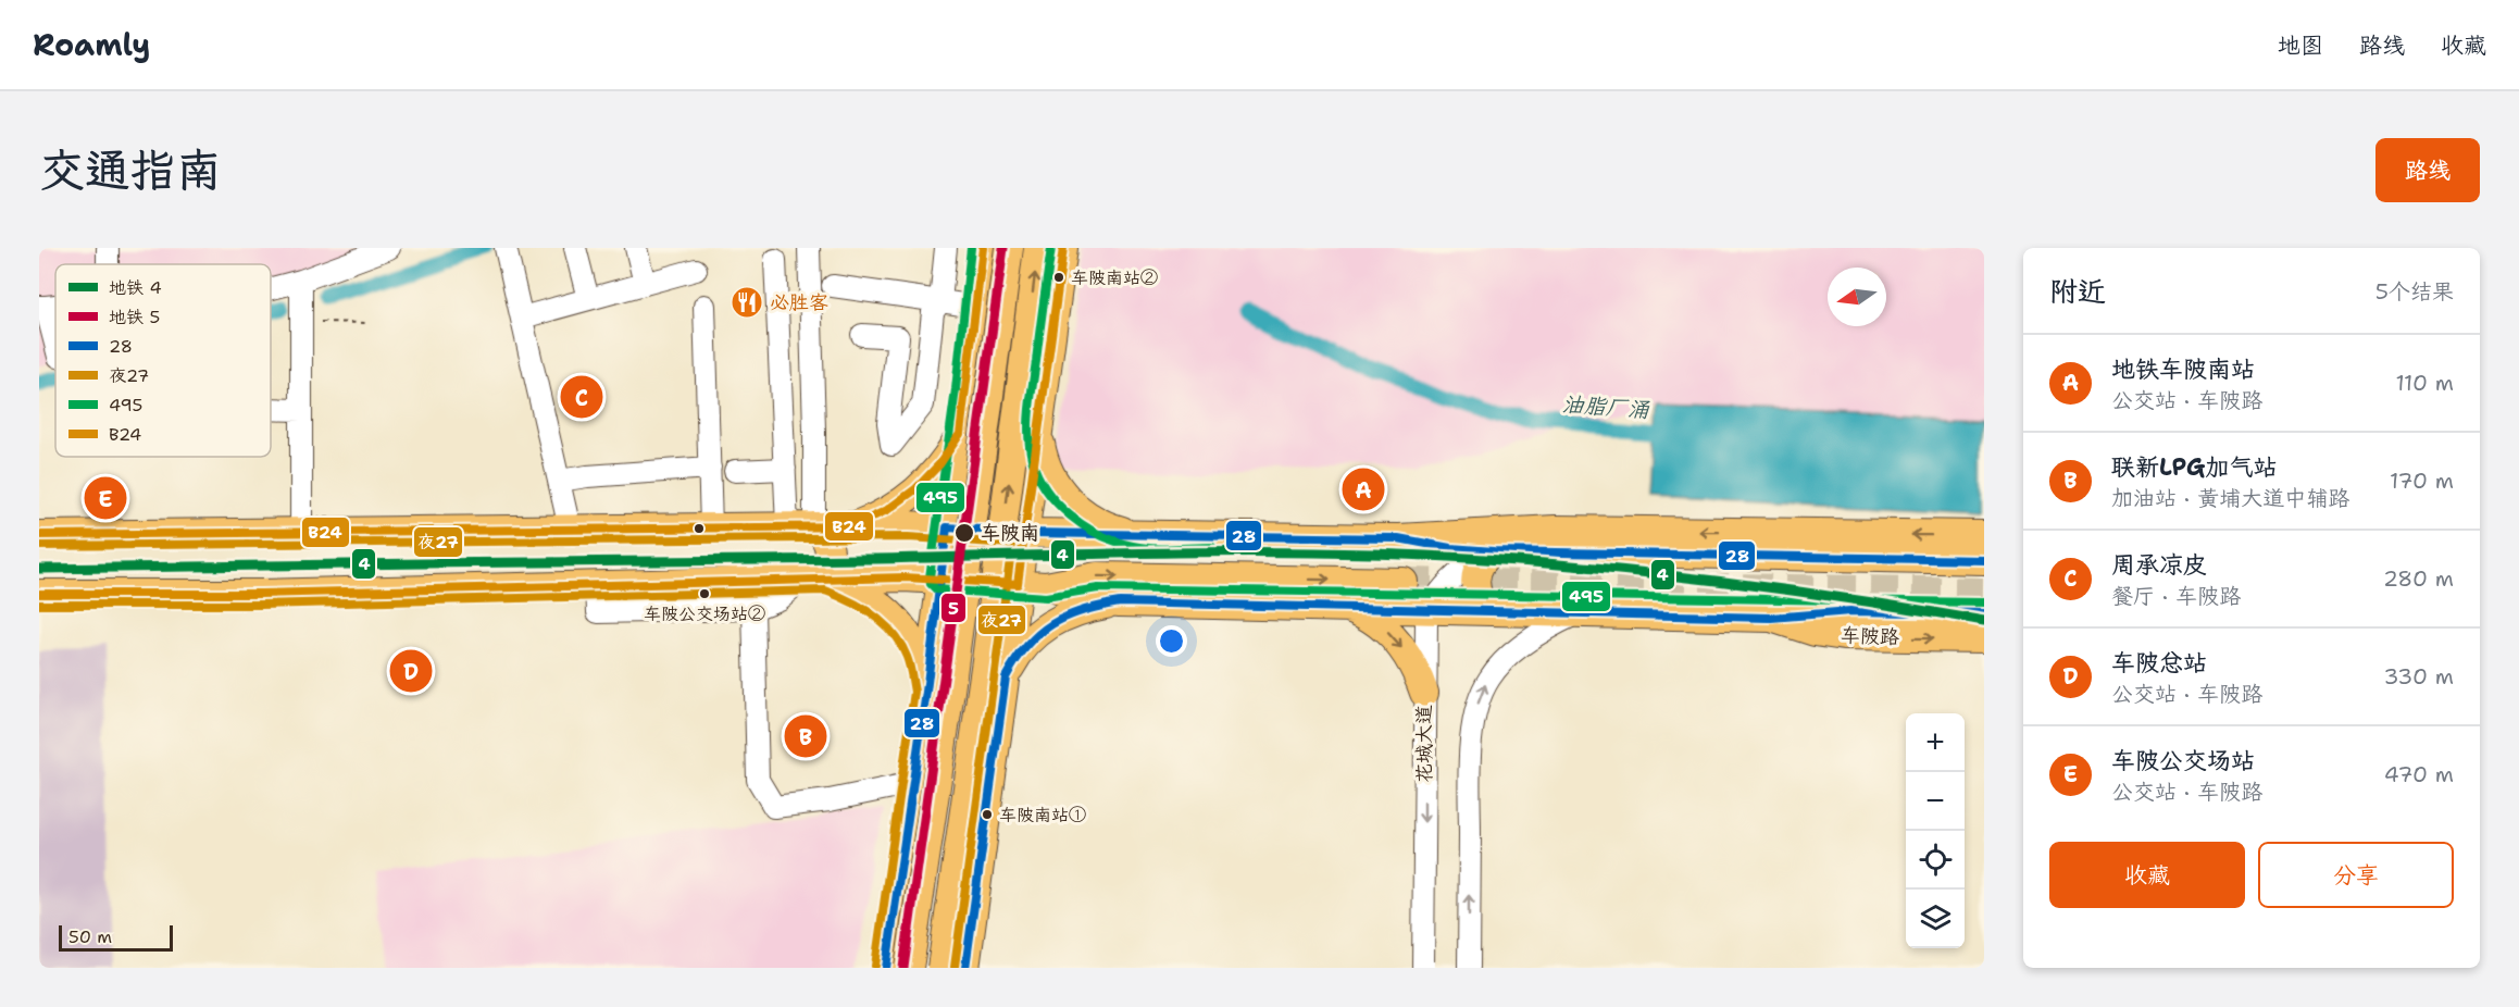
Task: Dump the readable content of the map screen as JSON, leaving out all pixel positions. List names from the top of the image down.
{
  "streets": {
    "main road": ["车陂路"],
    "street": ["花城大道"]
  },
  "crossings": [
    ["车陂路", "花城大道"]
  ],
  "one_way": ["花城大道"],
  "water": ["油脂厂涌"],
  "places": {
    "other": [
      "车陂南站②",
      "车陂南",
      "车陂公交场站②",
      "车陂南站①"
    ],
    "restaurant": ["必胜客"]
  },
  "lines": [
    "metro line 5",
    "transit line 495",
    "transit line B24",
    "transit line 28",
    "transit line 夜27",
    "metro line 4"
  ],
  "legend": [
    "地铁 4",
    "地铁 5",
    "28",
    "夜27",
    "495",
    "B24"
  ],
  "scale_bar": "50 m",
  "north": "left",
  "page": {
    "header": "Roamly",
    "nav": ["地图", "路线", "收藏"],
    "buttons": [
      "路线",
      ["收藏", "分享"]
    ],
    "title": "交通指南",
    "heading": ["附近", "5个结果"],
    "list": [
      {
        "mark": "A",
        "name": "地铁车陂南站",
        "note": "公交站 · 车陂路",
        "value": "110 m"
      },
      {
        "mark": "B",
        "name": "联新LPG加气站",
        "note": "加油站 · 黄埔大道中辅路",
        "value": "170 m"
      },
      {
        "mark": "C",
        "name": "周承凉皮",
        "note": "餐厅 · 车陂路",
        "value": "280 m"
      },
      {
        "mark": "D",
        "name": "车陂总站",
        "note": "公交站 · 车陂路",
        "value": "330 m"
      },
      {
        "mark": "E",
        "name": "车陂公交场站",
        "note": "公交站 · 车陂路",
        "value": "470 m"
      }
    ],
    "pins": [
      "C",
      "A",
      "E",
      "D",
      "B"
    ],
    "map_buttons": ["+", "−"],
    "scale": "50 m"
  }
}
